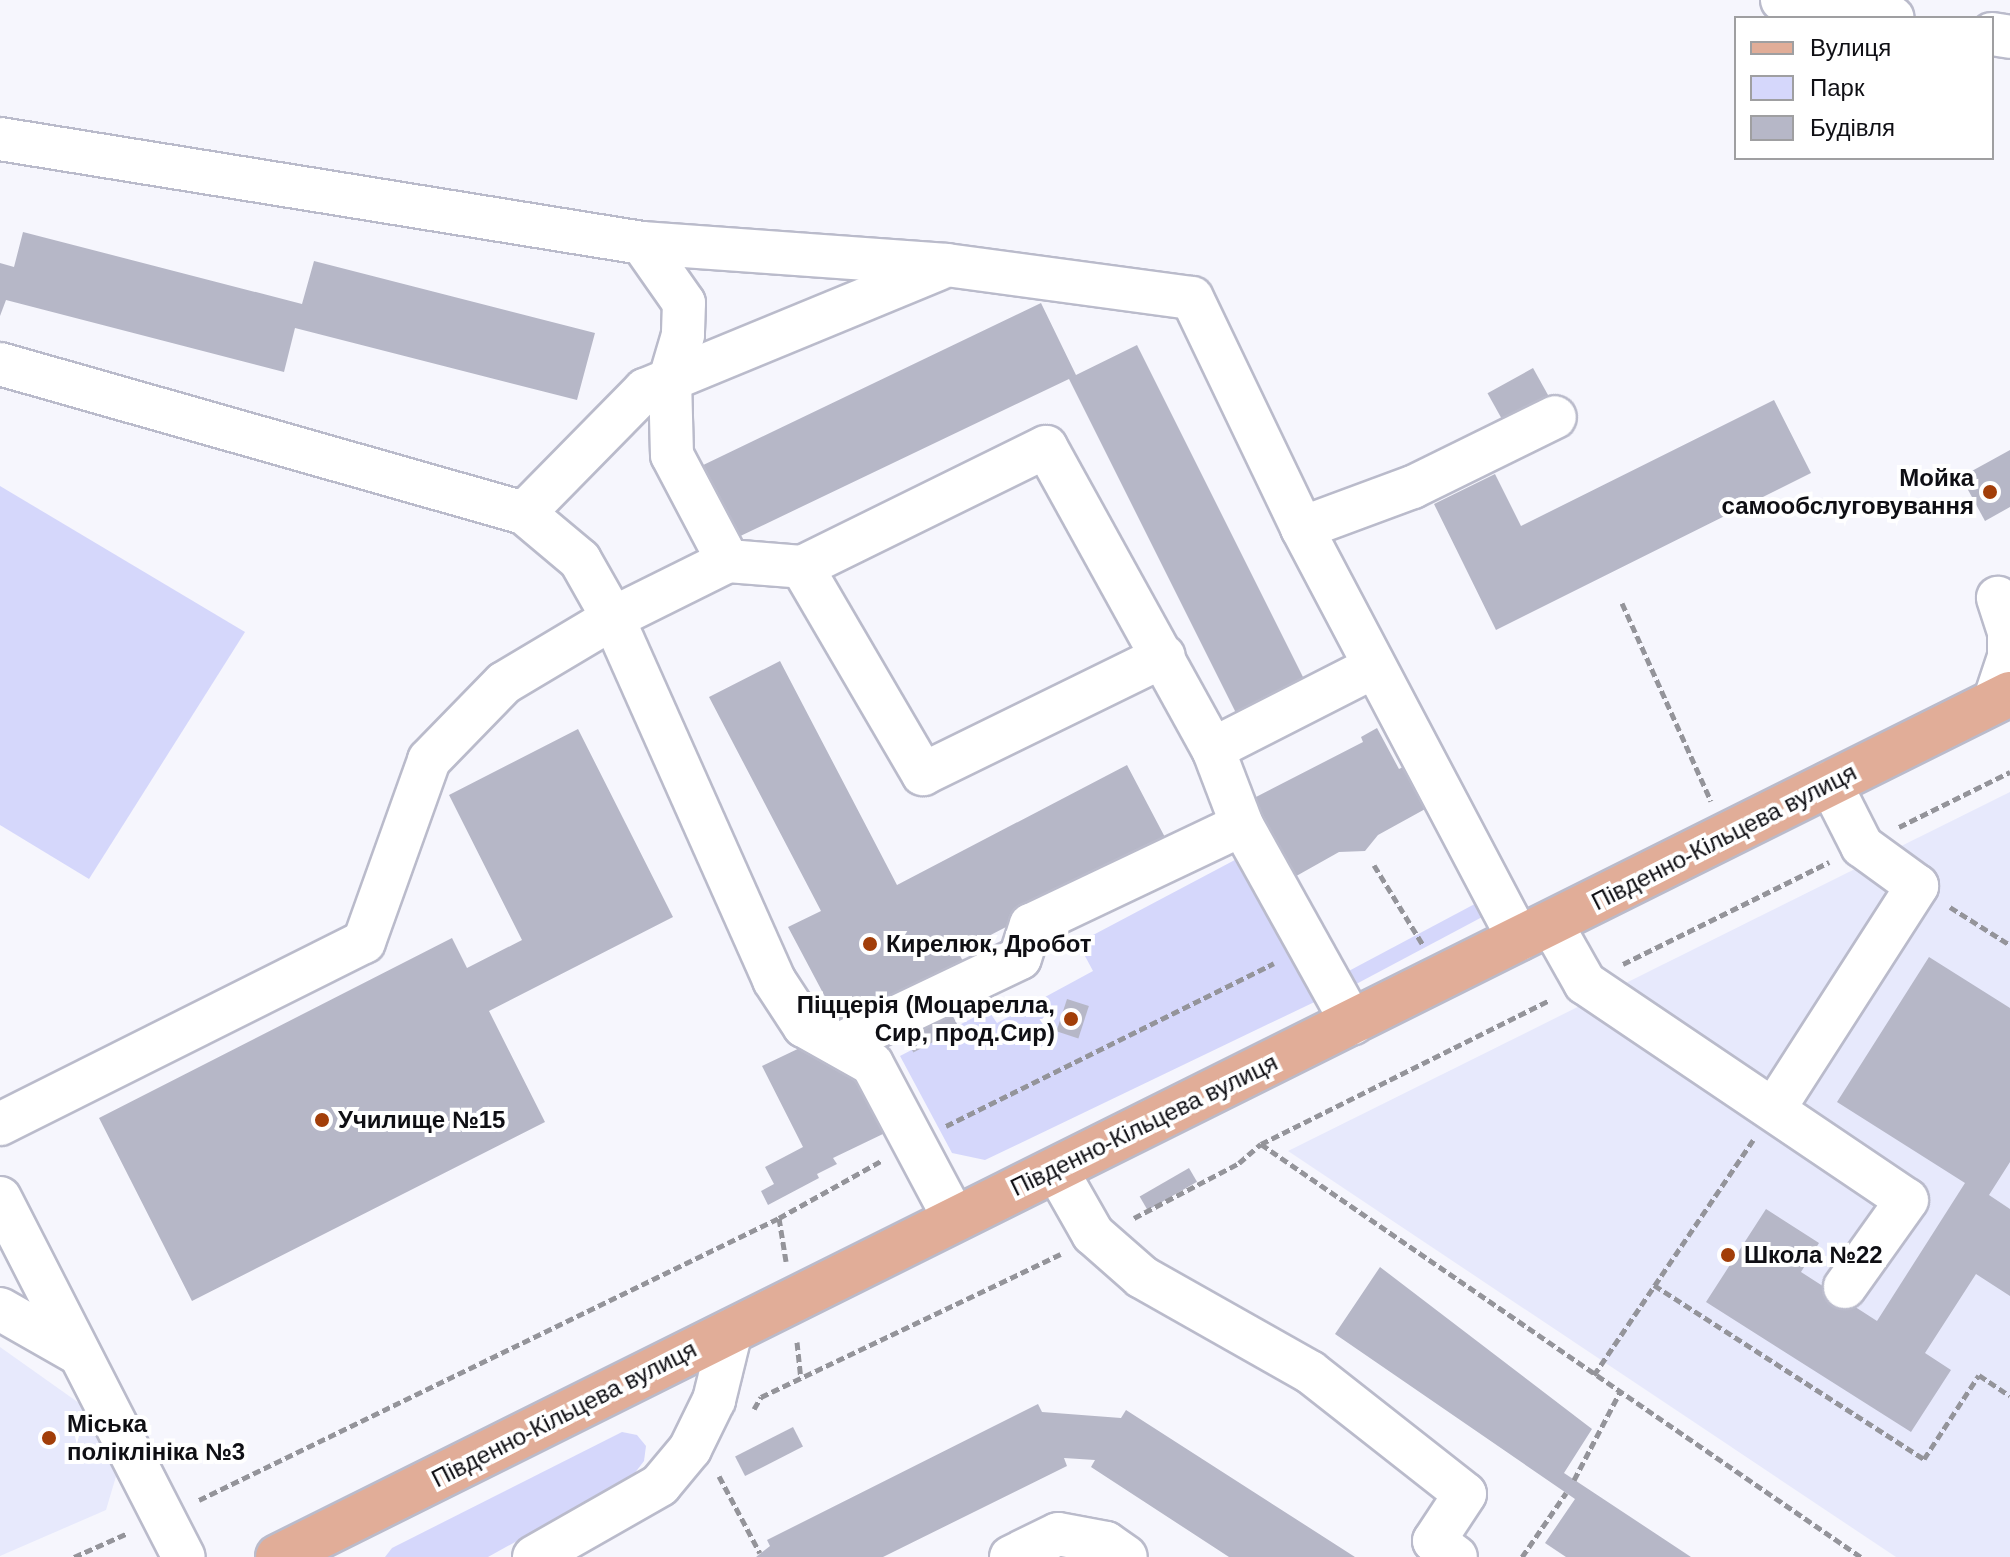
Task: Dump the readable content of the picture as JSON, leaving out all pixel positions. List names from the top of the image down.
{
  "streets": {
    "main road": ["Південно-Кільцева вулиця"]
  },
  "places": [
    "Мойка самообслуговування",
    "Кирелюк, Дробот",
    "Піццерія (Моцарелла, Сир, прод.Сир)",
    "Училище №15",
    "Школа №22",
    "Міська поліклініка №3"
  ],
  "legend": ["Вулиця", "Парк", "Будівля"]
}
